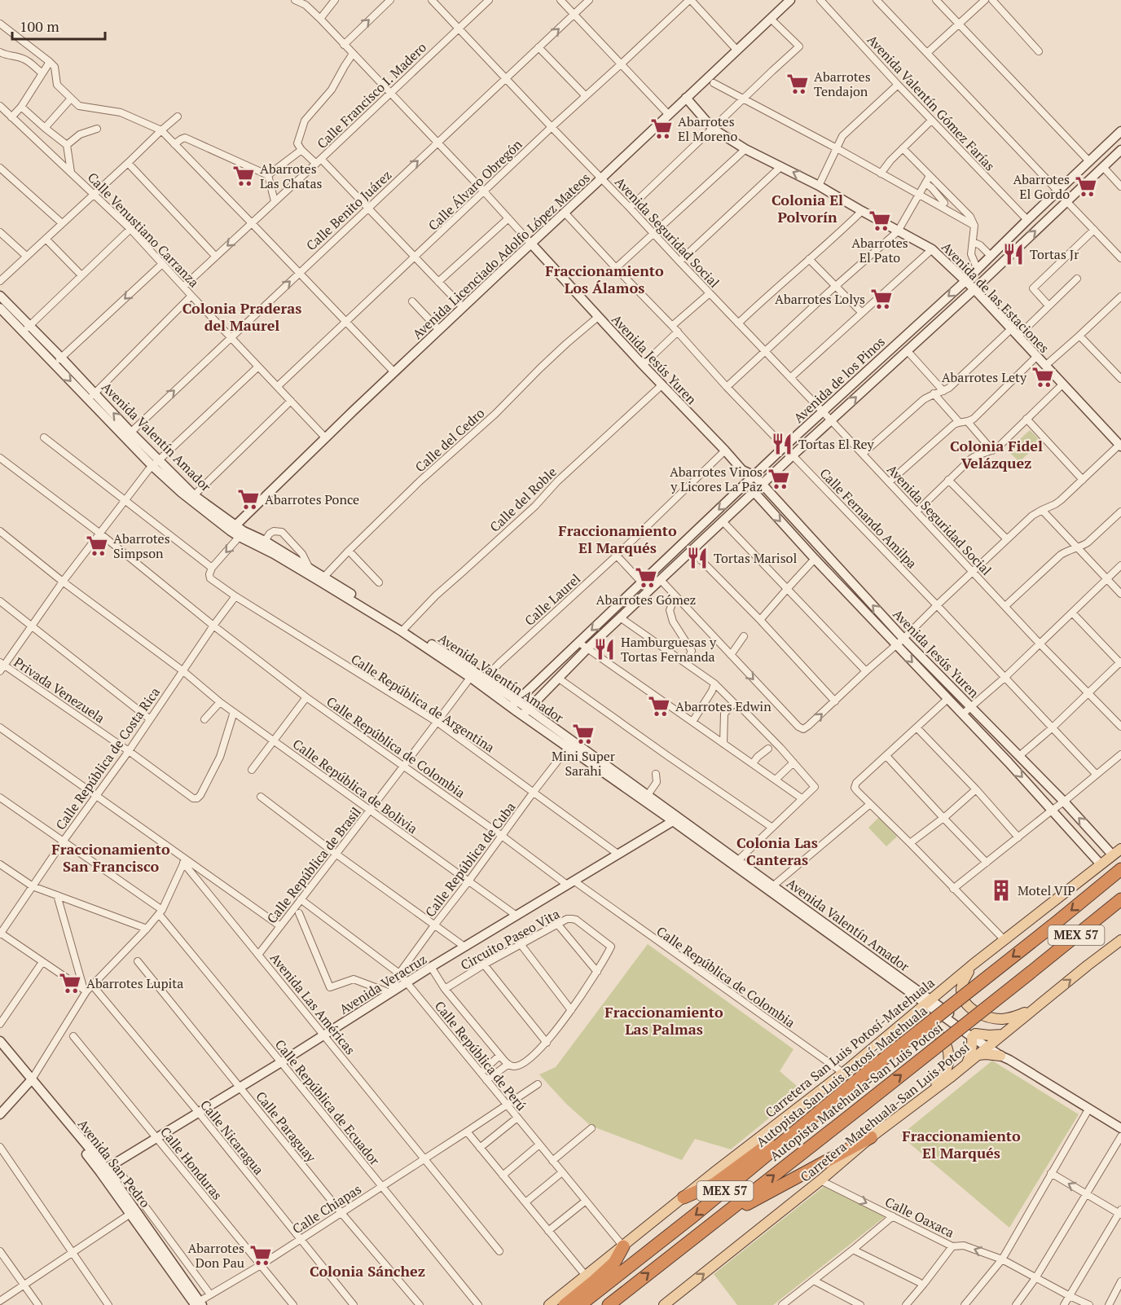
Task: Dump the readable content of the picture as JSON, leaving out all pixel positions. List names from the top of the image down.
{
  "streets": {
    "highway": ["MEX 57", "Autopista San Luis Potosí-Matehuala", "Autopista Matehuala-San Luis Potosí"],
    "main road": ["Carretera San Luis Potosí-Matehuala", "Carretera Matehuala-San Luis Potosí"],
    "street": [
      "Calle Francisco I. Madero",
      "Avenida Valentín Gómez Farías",
      "Calle Álvaro Obregón",
      "Calle Benito Juárez",
      "Calle Venustiano Carranza",
      "Avenida Seguridad Social",
      "Avenida Licenciado Adolfo López Mateos",
      "Avenida de las Estaciones",
      "Avenida Jesús Yuren",
      "Avenida de los Pinos",
      "Avenida Valentín Amador",
      "Calle del Cedro",
      "Calle del Roble",
      "Calle Fernando Amilpa",
      "Calle Laurel",
      "Privada Venezuela",
      "Calle República de Argentina",
      "Calle República de Colombia",
      "Calle República de Costa Rica",
      "Calle República de Bolivia",
      "Calle República de Cuba",
      "Calle República de Brasil",
      "Circuito Paseo Vita",
      "Avenida Veracruz",
      "Avenida Las Américas",
      "Calle República de Perú",
      "Calle República de Ecuador",
      "Calle Paraguay",
      "Calle Nicaragua",
      "Avenida San Pedro",
      "Calle Honduras",
      "Calle Chiapas",
      "Calle Oaxaca"
    ]
  },
  "crossings": [
    ["Calle Francisco I. Madero", "Calle Venustiano Carranza"],
    ["Calle Francisco I. Madero", "Avenida Seguridad Social"],
    ["Avenida Valentín Gómez Farías", "Avenida de los Pinos"],
    ["Calle Álvaro Obregón", "Calle Venustiano Carranza"],
    ["Calle Álvaro Obregón", "Avenida Seguridad Social"],
    ["Calle Benito Juárez", "Calle Venustiano Carranza"],
    ["Calle Benito Juárez", "Avenida Seguridad Social"],
    ["Calle Benito Juárez", "Avenida Valentín Amador"],
    ["Calle Venustiano Carranza", "Avenida Licenciado Adolfo López Mateos"],
    ["Avenida Seguridad Social", "Avenida Licenciado Adolfo López Mateos"],
    ["Avenida Seguridad Social", "Avenida de los Pinos"],
    ["Avenida Licenciado Adolfo López Mateos", "Avenida de las Estaciones"],
    ["Avenida Licenciado Adolfo López Mateos", "Avenida Jesús Yuren"],
    ["Avenida Licenciado Adolfo López Mateos", "Avenida Valentín Amador"],
    ["Avenida Licenciado Adolfo López Mateos", "Calle Fernando Amilpa"],
    ["Avenida de las Estaciones", "Avenida de los Pinos"],
    ["Avenida Jesús Yuren", "Avenida de los Pinos"],
    ["Avenida Jesús Yuren", "Calle del Cedro"],
    ["Avenida Jesús Yuren", "Calle del Roble"],
    ["Avenida Jesús Yuren", "Calle Laurel"],
    ["Avenida Jesús Yuren", "Carretera San Luis Potosí-Matehuala"],
    ["Avenida de los Pinos", "Avenida Valentín Amador"],
    ["Avenida de los Pinos", "Calle Fernando Amilpa"],
    ["Avenida Valentín Amador", "Calle del Cedro"],
    ["Avenida Valentín Amador", "Calle del Roble"],
    ["Avenida Valentín Amador", "Calle Laurel"],
    ["Avenida Valentín Amador", "Calle República de Cuba"],
    ["Avenida Valentín Amador", "Calle República de Brasil"],
    ["Avenida Valentín Amador", "Avenida Veracruz"],
    ["Avenida Valentín Amador", "Carretera San Luis Potosí-Matehuala"],
    ["Avenida Valentín Amador", "Carretera Matehuala-San Luis Potosí"],
    ["Privada Venezuela", "Calle República de Costa Rica"],
    ["Privada Venezuela", "Calle República de Bolivia"],
    ["Calle República de Argentina", "Calle República de Costa Rica"],
    ["Calle República de Argentina", "Calle República de Cuba"],
    ["Calle República de Argentina", "Calle República de Brasil"],
    ["Calle República de Argentina", "Avenida Veracruz"],
    ["Calle República de Colombia", "Calle República de Costa Rica"],
    ["Calle República de Colombia", "Calle República de Cuba"],
    ["Calle República de Colombia", "Calle República de Brasil"],
    ["Calle República de Colombia", "Avenida Veracruz"],
    ["Calle República de Colombia", "Carretera San Luis Potosí-Matehuala"],
    ["Calle República de Costa Rica", "Calle República de Bolivia"],
    ["Calle República de Costa Rica", "Calle República de Ecuador"],
    ["Calle República de Bolivia", "Calle República de Cuba"],
    ["Calle República de Bolivia", "Calle República de Brasil"],
    ["Calle República de Bolivia", "Avenida Veracruz"],
    ["Calle República de Cuba", "Avenida Veracruz"],
    ["Calle República de Cuba", "Calle República de Perú"],
    ["Calle República de Brasil", "Avenida Las Américas"],
    ["Calle República de Brasil", "Calle República de Perú"],
    ["Avenida Veracruz", "Avenida Las Américas"],
    ["Avenida Veracruz", "Calle República de Perú"],
    ["Avenida Veracruz", "Calle República de Ecuador"],
    ["Avenida Veracruz", "Calle Paraguay"],
    ["Avenida Veracruz", "Calle Nicaragua"],
    ["Avenida Veracruz", "Avenida San Pedro"],
    ["Avenida Veracruz", "Calle Honduras"],
    ["Avenida Las Américas", "Calle Chiapas"],
    ["Carretera San Luis Potosí-Matehuala", "Calle República de Perú"],
    ["Calle República de Perú", "Calle Chiapas"],
    ["Calle República de Ecuador", "Calle Chiapas"],
    ["Carretera Matehuala-San Luis Potosí", "Calle Oaxaca"],
    ["Calle Paraguay", "Calle Chiapas"],
    ["Calle Nicaragua", "Calle Chiapas"],
    ["Avenida San Pedro", "Calle Chiapas"],
    ["Calle Honduras", "Calle Chiapas"]
  ],
  "one_way": ["Carretera Matehuala-San Luis Potosí"],
  "districts": [
    "Colonia El Polvorín",
    "Fraccionamiento Los Álamos",
    "Colonia Praderas del Maurel",
    "Colonia Fidel Velázquez",
    "Fraccionamiento El Marqués",
    "Colonia Las Canteras",
    "Fraccionamiento San Francisco",
    "Fraccionamiento Las Palmas",
    "Fraccionamiento El Marqués",
    "Colonia Sánchez"
  ],
  "places": {
    "supermarket": [
      "Abarrotes Tendajon",
      "Abarrotes El Moreno",
      "Abarrotes Las Chatas",
      "Abarrotes El Gordo",
      "Abarrotes El Pato",
      "Abarrotes Lolys",
      "Abarrotes Lety",
      "Abarrotes Vinos y Licores La Paz",
      "Abarrotes Ponce",
      "Abarrotes Simpson",
      "Abarrotes Gómez",
      "Abarrotes Edwin",
      "Mini Super Sarahi",
      "Abarrotes Lupita",
      "Abarrotes Don Pau"
    ],
    "restaurant": [
      "Tortas Jr",
      "Tortas El Rey",
      "Tortas Marisol",
      "Hamburguesas y Tortas Fernanda"
    ],
    "building": ["Motel VIP"]
  },
  "scale_bar": "100 m"
}
